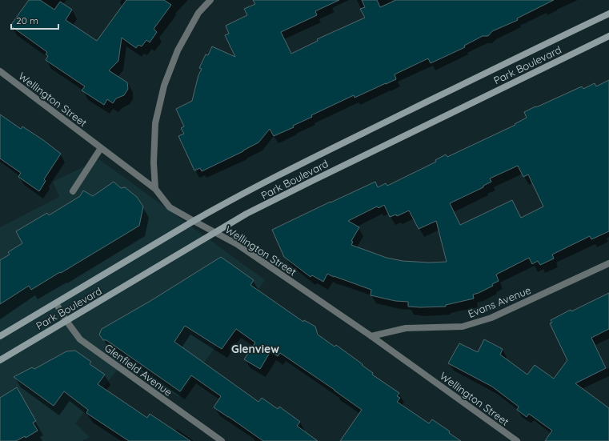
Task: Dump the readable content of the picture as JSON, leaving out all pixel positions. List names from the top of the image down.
{
  "streets": {
    "main road": ["Park Boulevard"],
    "street": ["Wellington Street", "Evans Avenue", "Glenfield Avenue"]
  },
  "crossings": [
    ["Park Boulevard", "Wellington Street"],
    ["Park Boulevard", "Glenfield Avenue"],
    ["Wellington Street", "Evans Avenue"]
  ],
  "districts": ["Glenview"],
  "scale_bar": "20 m"
}
